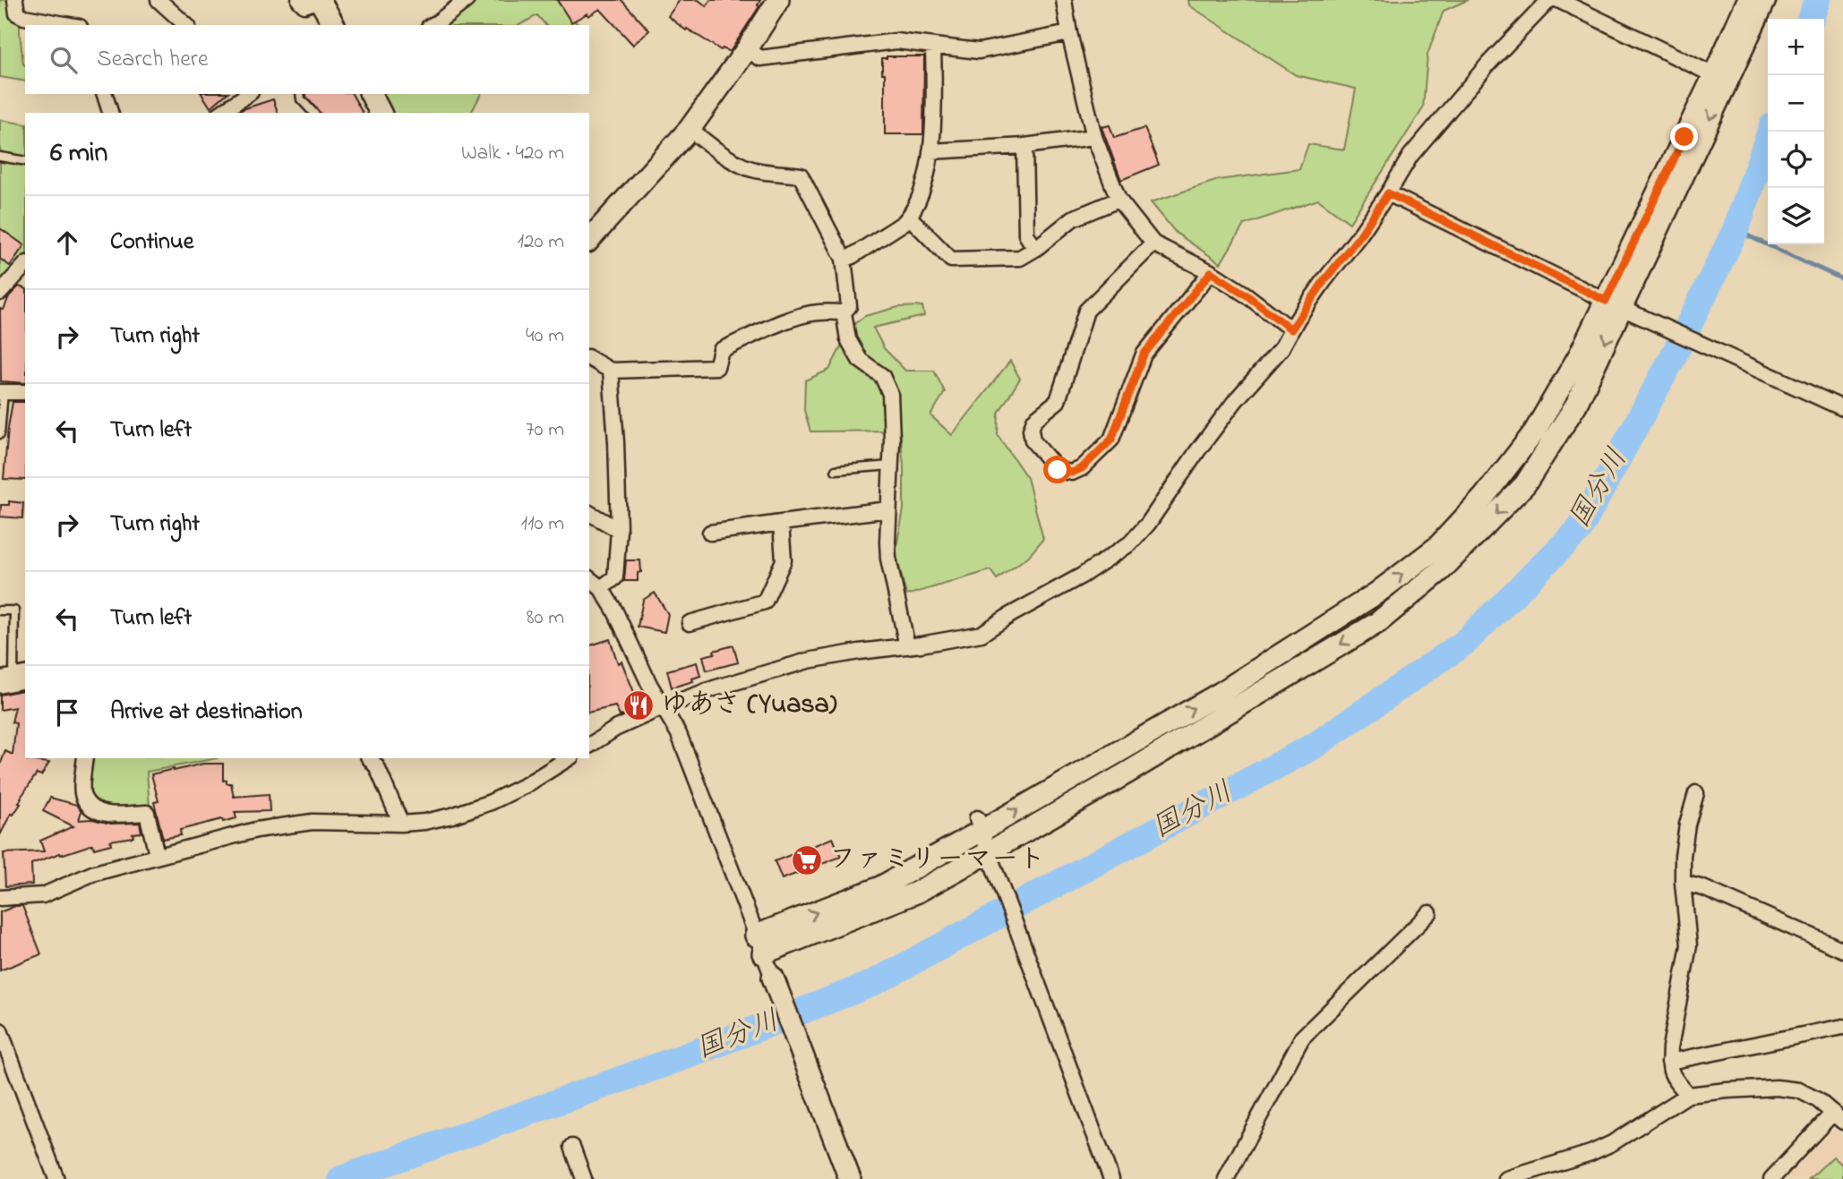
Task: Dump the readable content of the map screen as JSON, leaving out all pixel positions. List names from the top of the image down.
{
  "water": ["国分川"],
  "places": {
    "restaurant": ["ゆあさ (Yuasa)"],
    "supermarket": ["ファミリーマート"]
  },
  "page": {
    "map_buttons": ["+", "−"],
    "search": "Search here",
    "heading": ["6 min", "Walk · 420 m"],
    "list": [
      ["Continue", "120 m"],
      ["Turn right", "40 m"],
      ["Turn left", "70 m"],
      ["Turn right", "110 m"],
      ["Turn left", "80 m"],
      "Arrive at destination"
    ]
  }
}
